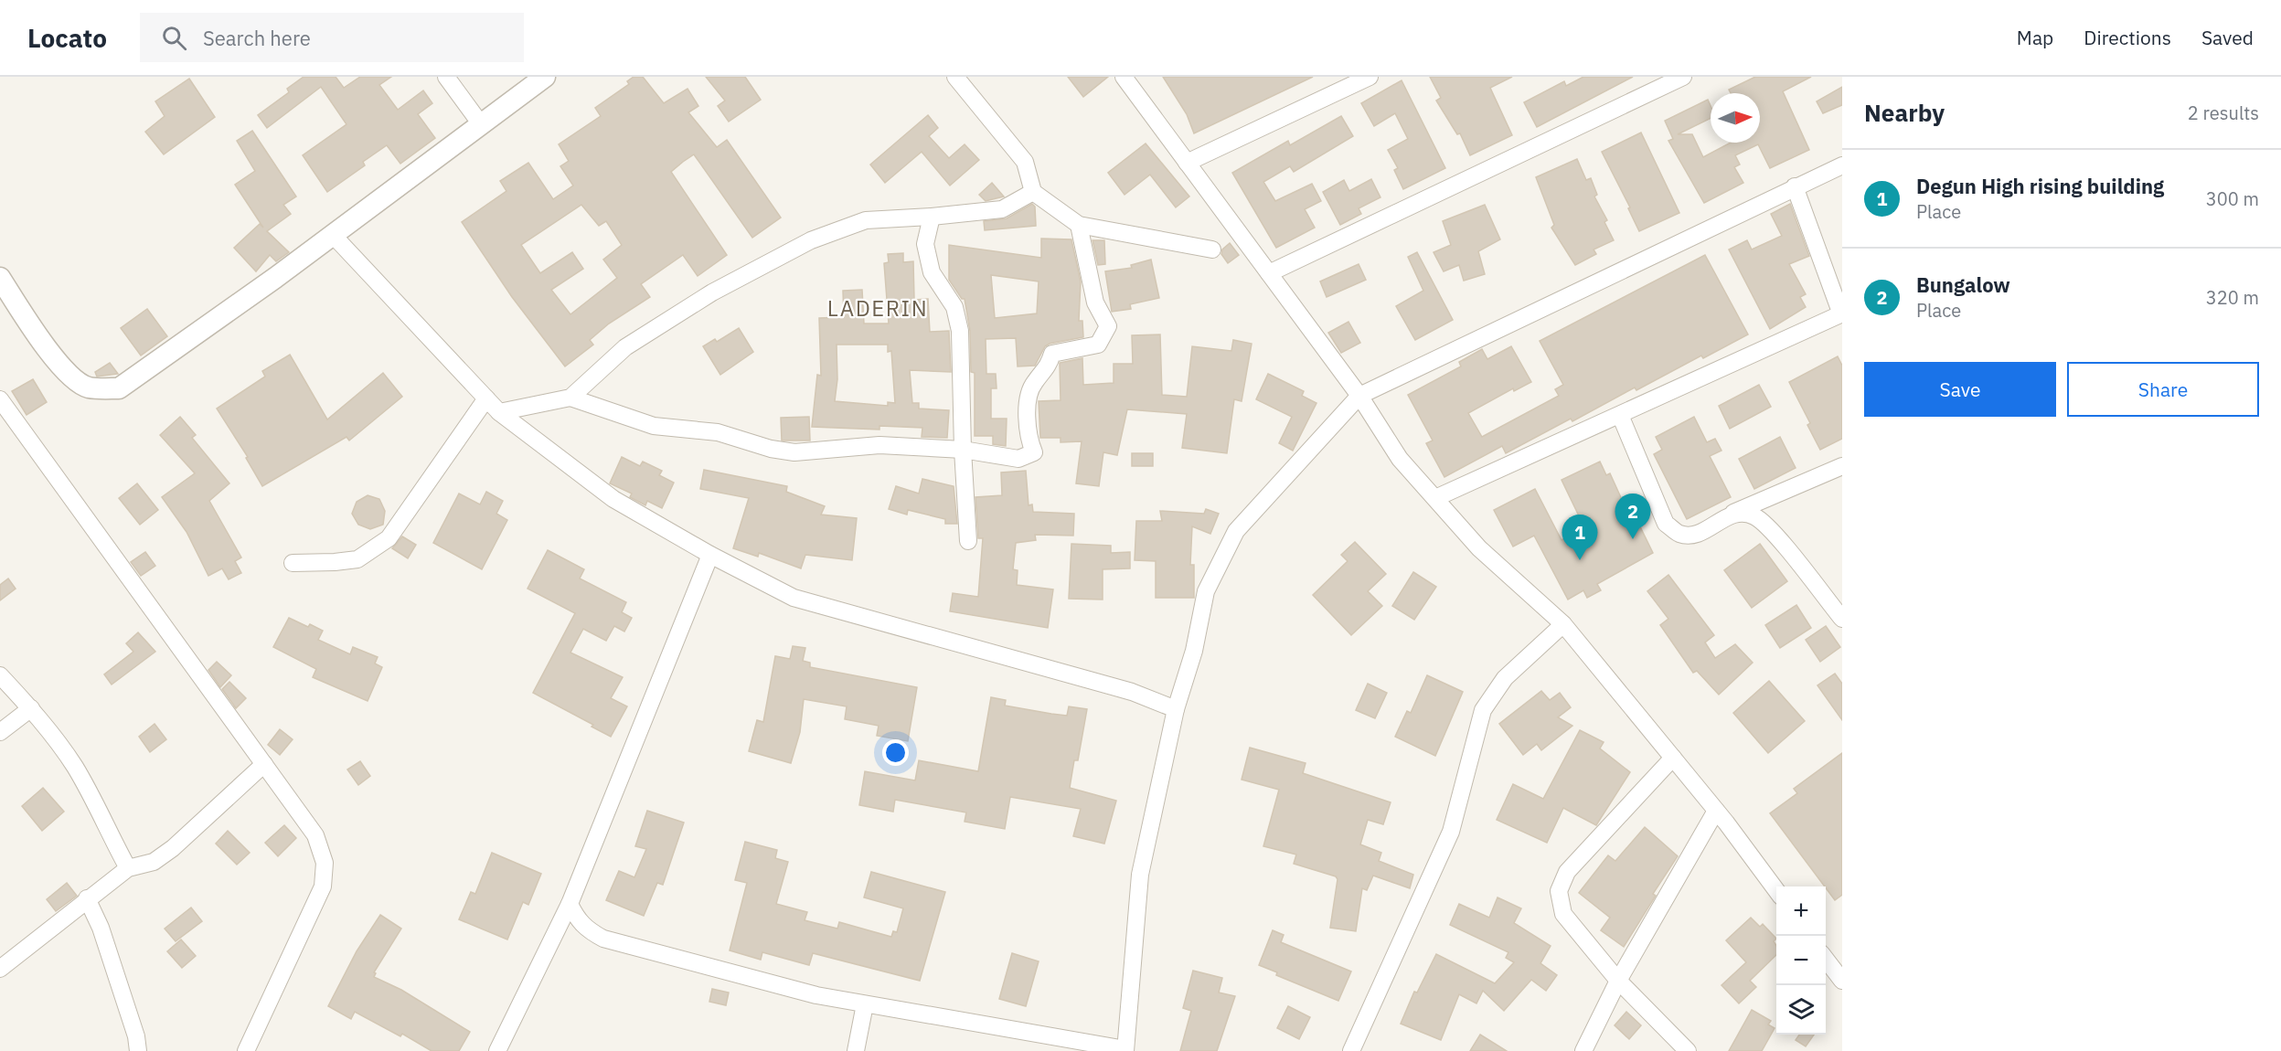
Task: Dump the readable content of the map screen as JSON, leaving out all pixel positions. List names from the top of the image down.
{
  "districts": ["LADERIN"],
  "north": "right",
  "page": {
    "header": "Locato",
    "search": "Search here",
    "nav": ["Map", "Directions", "Saved"],
    "heading": ["Nearby", "2 results"],
    "list": [
      {
        "mark": "1",
        "name": "Degun High rising building",
        "note": "Place",
        "value": "300 m"
      },
      {
        "mark": "2",
        "name": "Bungalow",
        "note": "Place",
        "value": "320 m"
      }
    ],
    "buttons": ["Save", "Share"],
    "pins": ["2", "1"],
    "map_buttons": ["+", "−"]
  }
}
